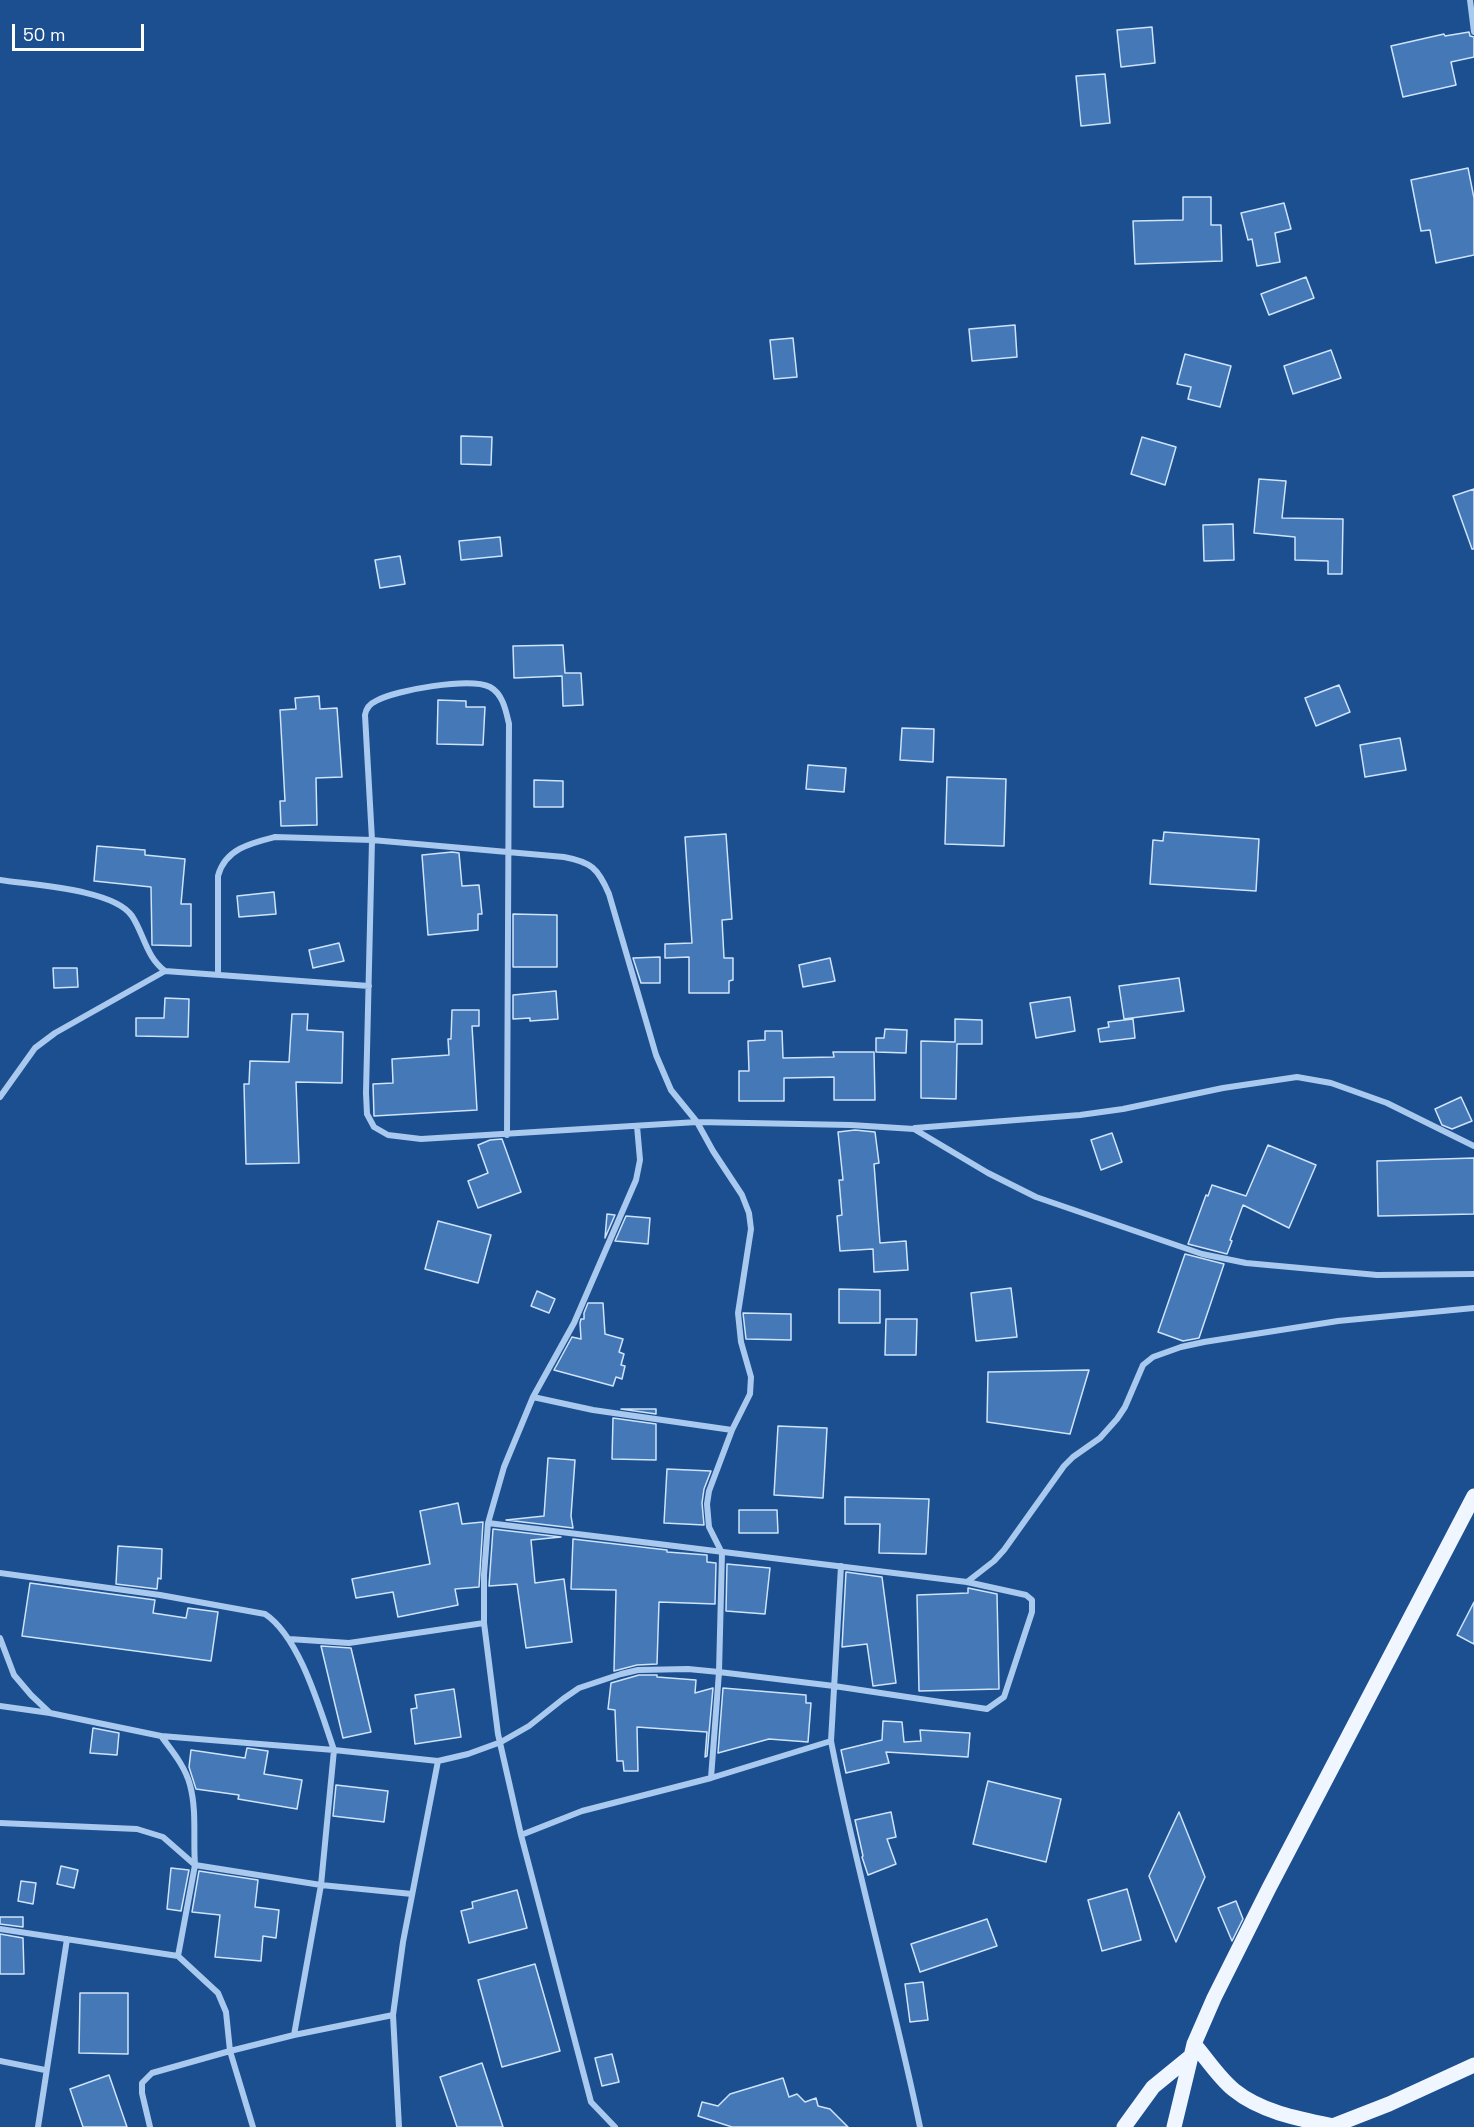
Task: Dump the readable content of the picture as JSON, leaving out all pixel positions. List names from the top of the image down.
{
  "scale_bar": "50 m"
}
